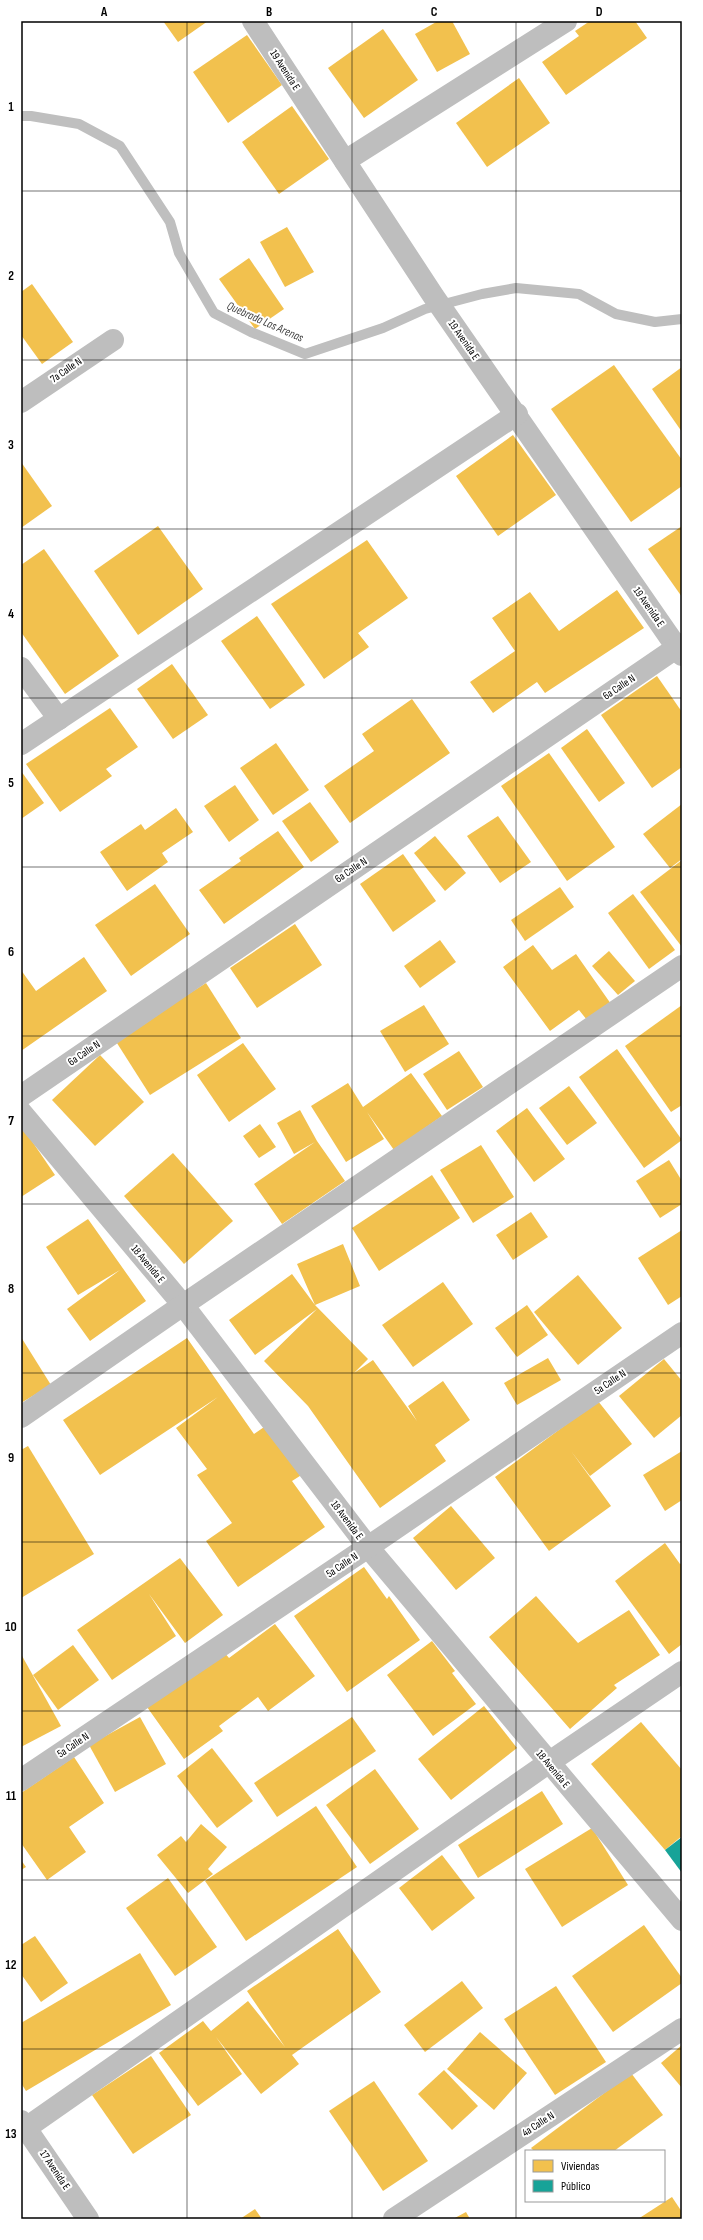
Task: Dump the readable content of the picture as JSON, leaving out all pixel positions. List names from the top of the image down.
{
  "streets": {
    "street": [
      "19 Avenida E",
      "7a Calle N",
      "6a Calle N",
      "18 Avenida E",
      "5a Calle N",
      "4a Calle N",
      "17 Avenida E"
    ]
  },
  "crossings": [
    ["19 Avenida E", "6a Calle N"],
    ["18 Avenida E", "5a Calle N"]
  ],
  "water": ["Quebrada Las Arenas"],
  "legend": ["Viviendas", "Público"],
  "grid": {
    "columns": [
      "A",
      "B",
      "C",
      "D"
    ],
    "rows": [
      "1",
      "2",
      "3",
      "4",
      "5",
      "6",
      "7",
      "8",
      "9",
      "10",
      "11",
      "12",
      "13"
    ]
  }
}
